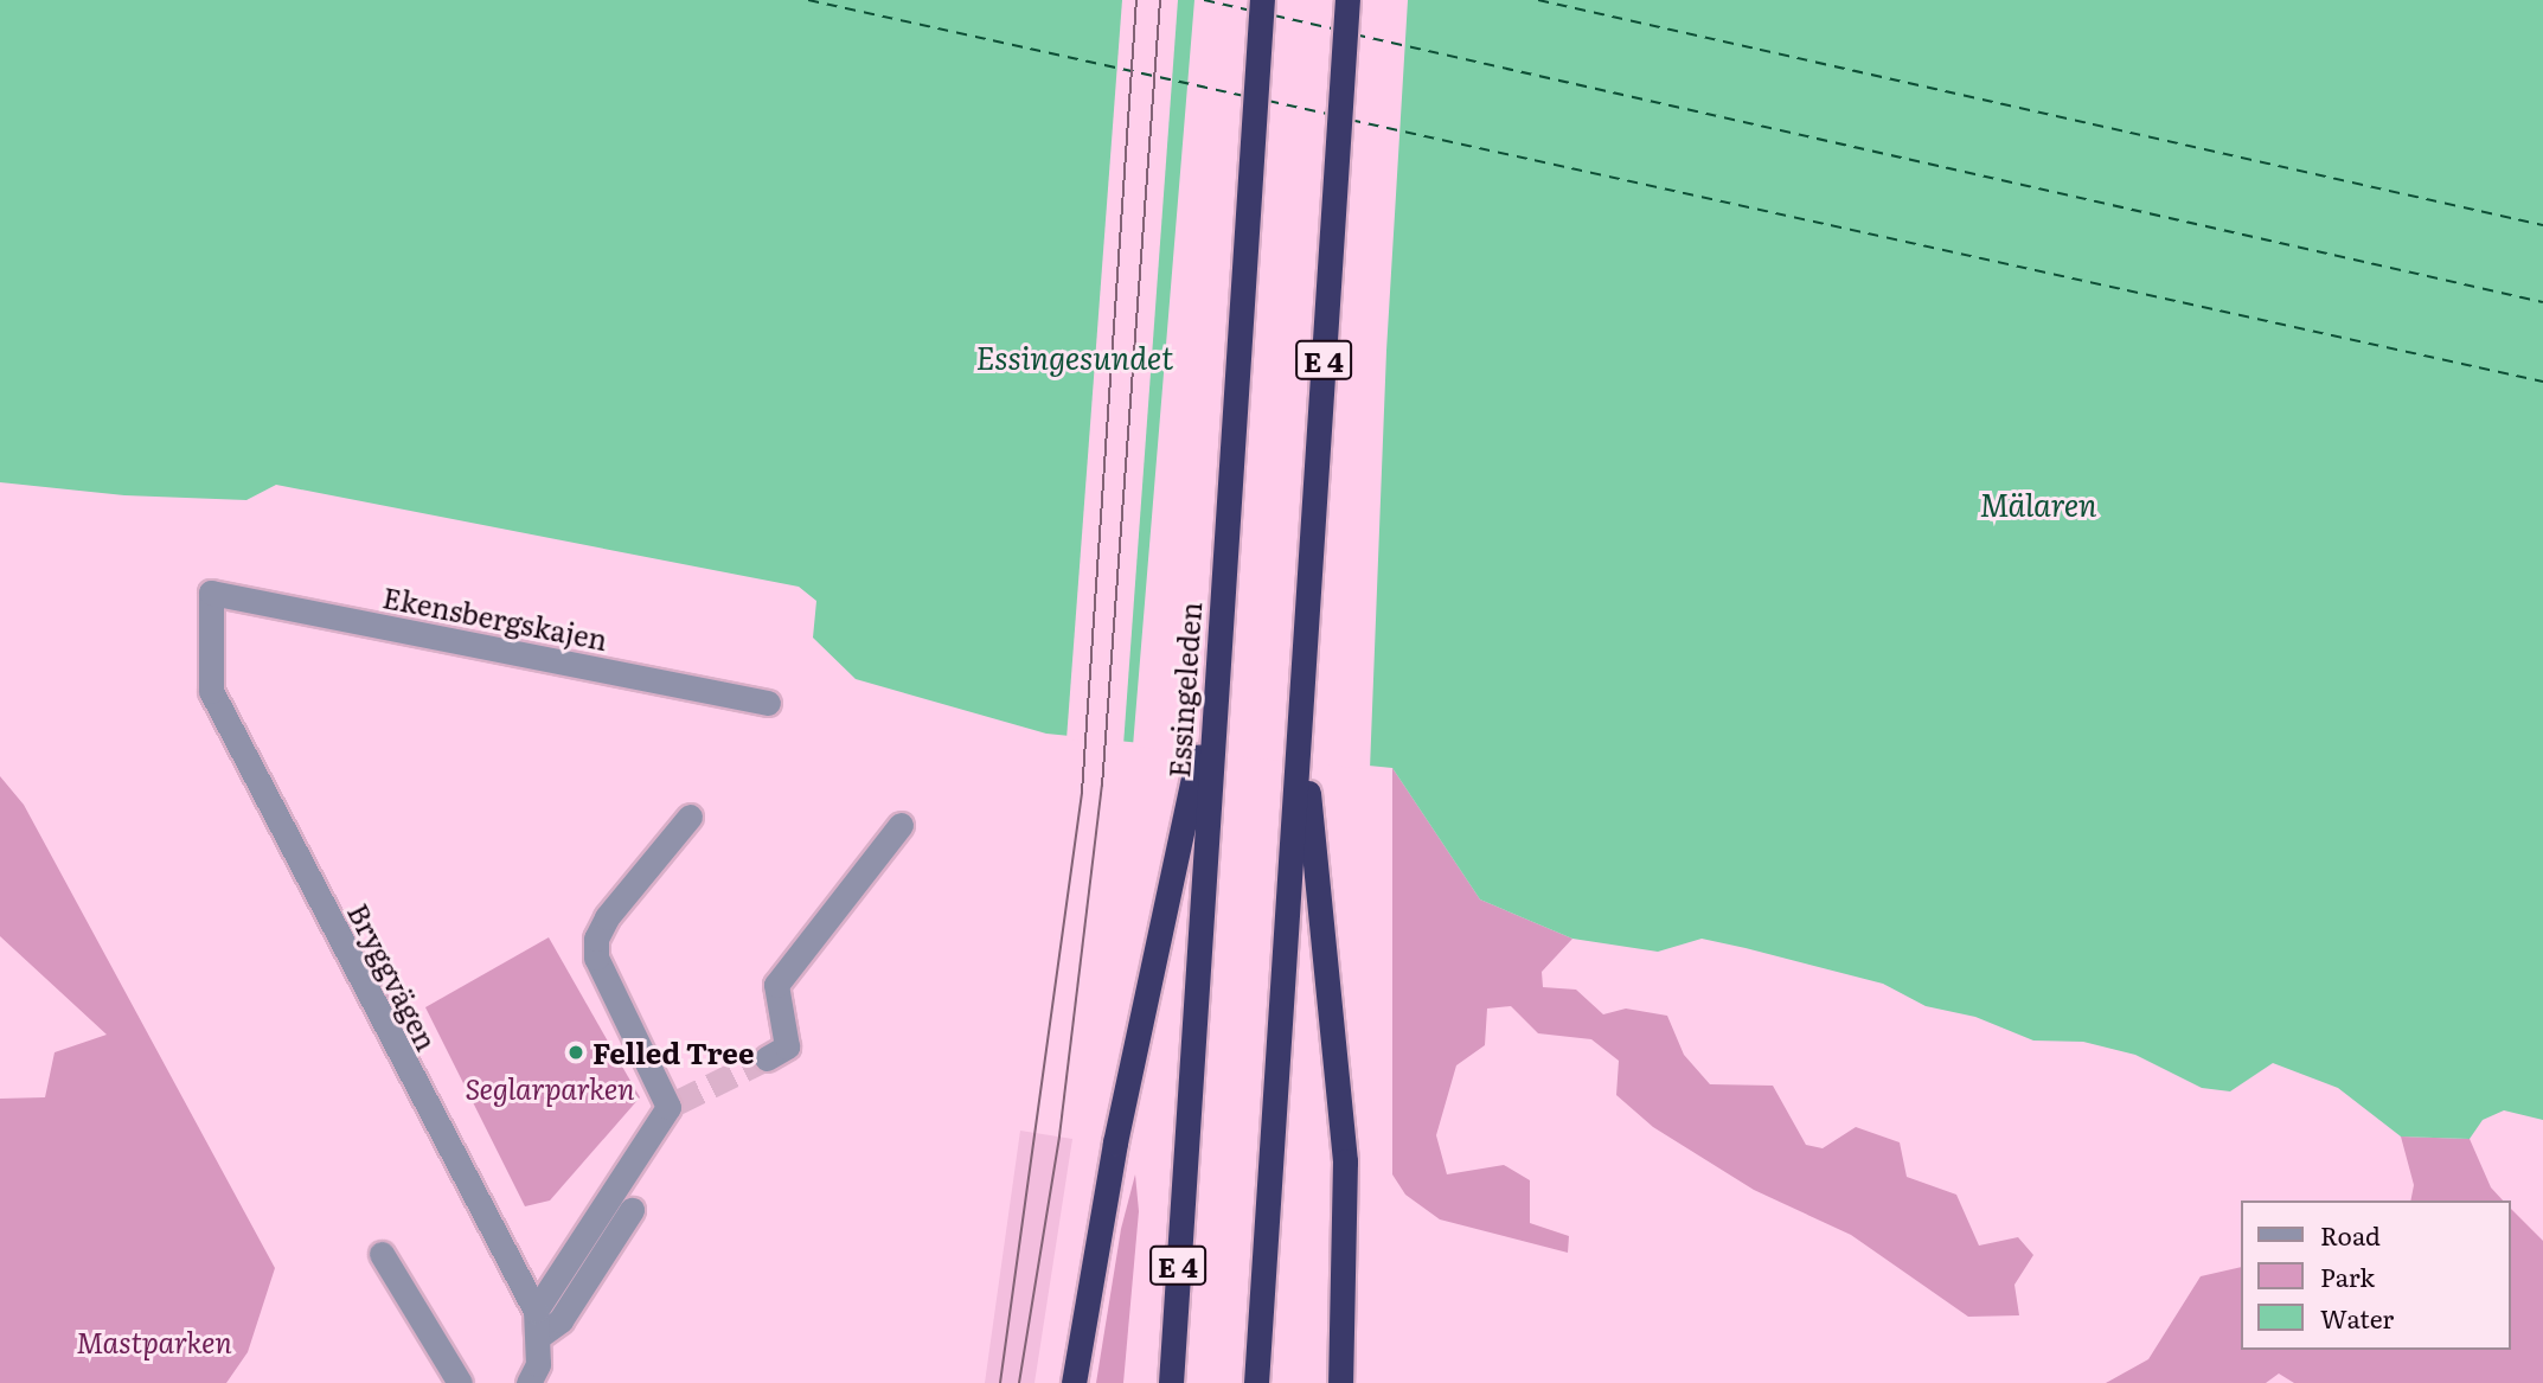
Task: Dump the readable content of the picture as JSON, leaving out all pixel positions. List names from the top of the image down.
{
  "streets": {
    "highway": ["E 4", "Essingeleden"],
    "street": ["Ekensbergskajen", "Bryggvägen"]
  },
  "crossings": [
    ["Ekensbergskajen", "Bryggvägen"]
  ],
  "water": ["Essingesundet", "Mälaren"],
  "parks": ["Seglarparken", "Mastparken"],
  "places": ["Felled Tree"],
  "legend": ["Road", "Park", "Water"]
}
